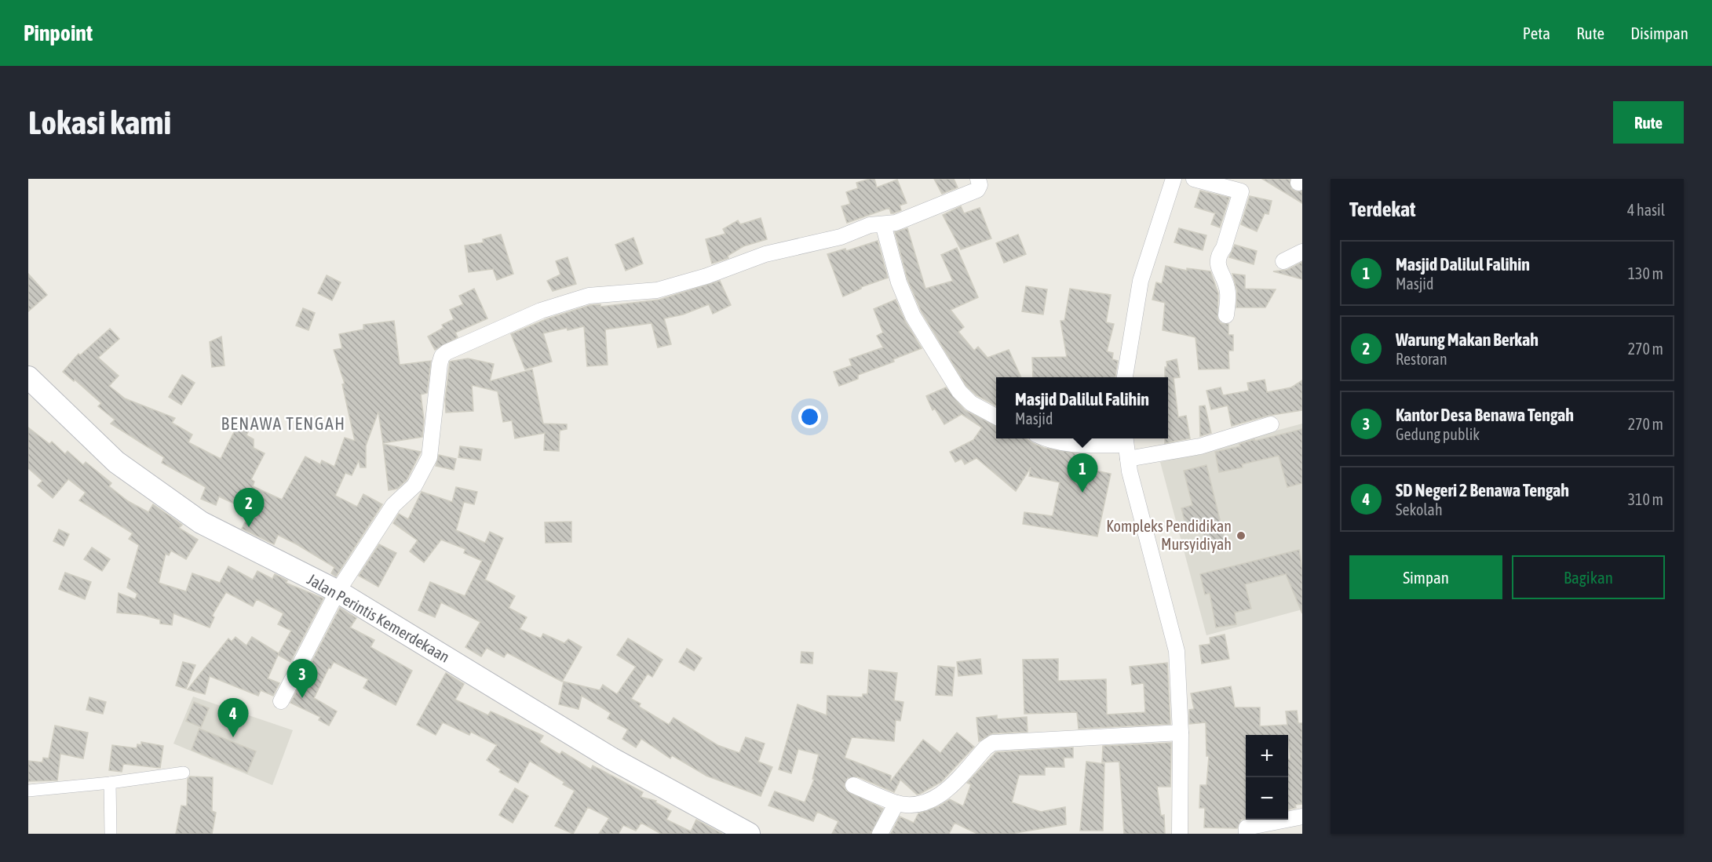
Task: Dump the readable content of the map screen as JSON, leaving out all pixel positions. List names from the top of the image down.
{
  "streets": {
    "main road": ["Jalan Perintis Kemerdekaan"]
  },
  "districts": ["BENAWA TENGAH"],
  "places": ["Kompleks Pendidikan Mursyidiyah"],
  "page": {
    "header": "Pinpoint",
    "nav": ["Peta", "Rute", "Disimpan"],
    "buttons": [
      "Rute",
      ["Simpan", "Bagikan"]
    ],
    "title": "Lokasi kami",
    "heading": ["Terdekat", "4 hasil"],
    "list": [
      {
        "mark": "1",
        "name": "Masjid Dalilul Falihin",
        "note": "Masjid",
        "value": "130 m"
      },
      {
        "mark": "2",
        "name": "Warung Makan Berkah",
        "note": "Restoran",
        "value": "270 m"
      },
      {
        "mark": "3",
        "name": "Kantor Desa Benawa Tengah",
        "note": "Gedung publik",
        "value": "270 m"
      },
      {
        "mark": "4",
        "name": "SD Negeri 2 Benawa Tengah",
        "note": "Sekolah",
        "value": "310 m"
      }
    ],
    "popup": ["Masjid Dalilul Falihin", "Masjid"],
    "pins": [
      "1",
      "2",
      "3",
      "4"
    ],
    "map_buttons": ["+", "−"]
  }
}
